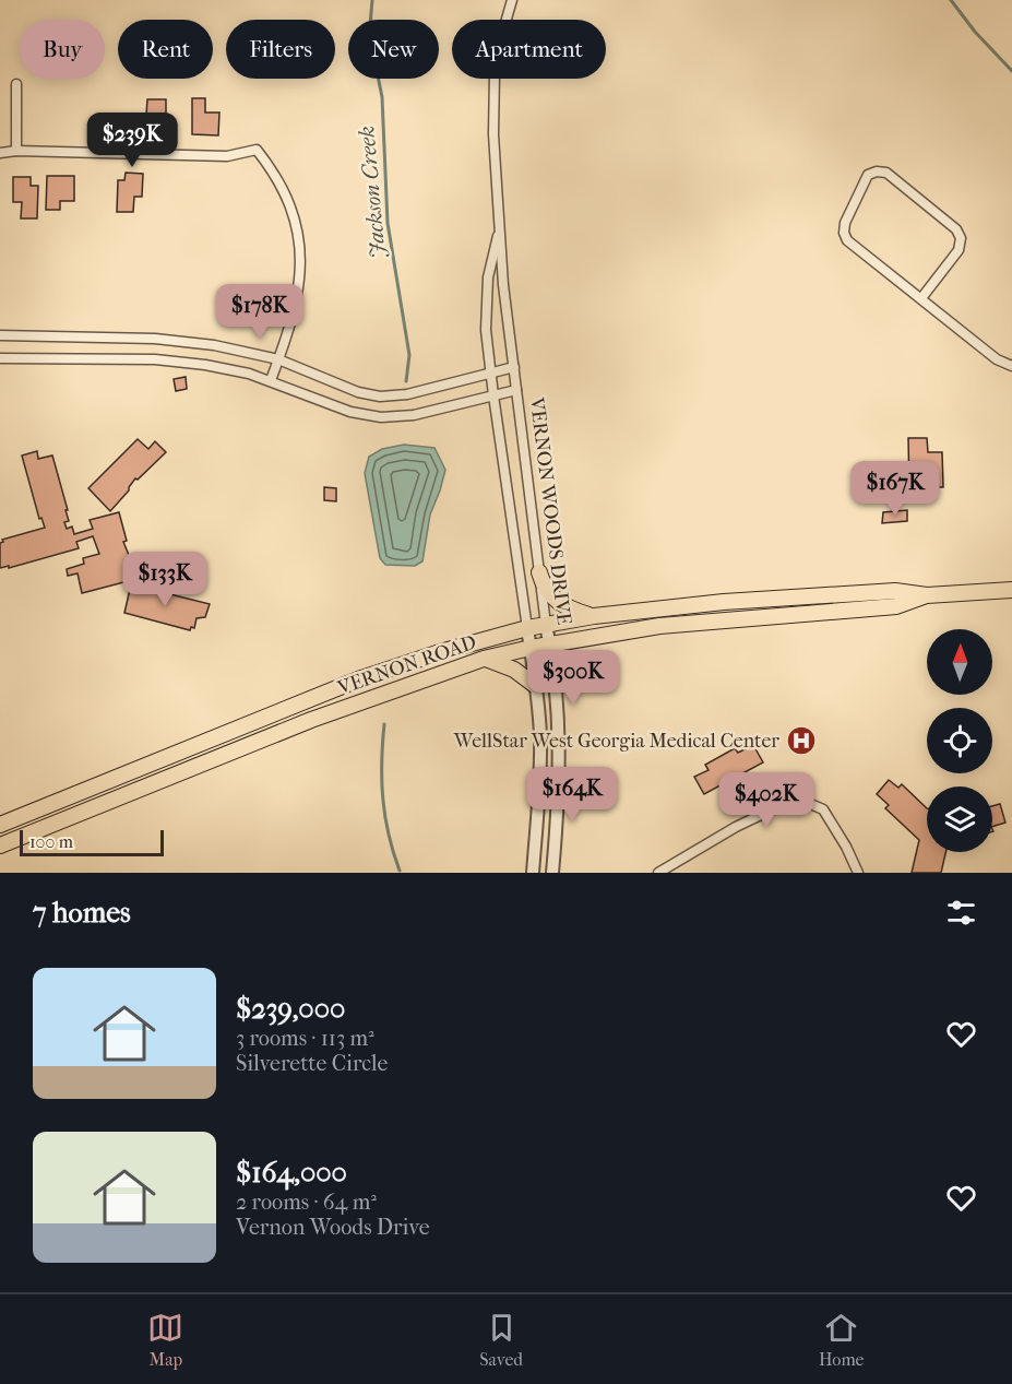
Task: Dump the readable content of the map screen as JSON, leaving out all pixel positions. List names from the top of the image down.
{
  "streets": {
    "main road": ["VERNON ROAD"],
    "street": ["VERNON WOODS DRIVE"]
  },
  "crossings": [
    ["VERNON WOODS DRIVE", "VERNON ROAD"]
  ],
  "water": ["Jackson Creek"],
  "places": {
    "hospital": ["WellStar West Georgia Medical Center"]
  },
  "scale_bar": "100 m",
  "north": "top",
  "page": {
    "chip": [
      "Buy",
      "Rent",
      "Filters",
      "New",
      "Apartment"
    ],
    "price": [
      "$239K",
      "$178K",
      "$167K",
      "$133K",
      "$300K",
      "$164K",
      "$402K"
    ],
    "scale": "100 m",
    "heading": "7 homes",
    "list": [
      {
        "name": "$239,000",
        "note": "3 rooms · 113 m² · Silverette Circle"
      },
      {
        "name": "$164,000",
        "note": "2 rooms · 64 m² · Vernon Woods Drive"
      }
    ],
    "tabs": ["Map", "Saved", "Home"]
  }
}
